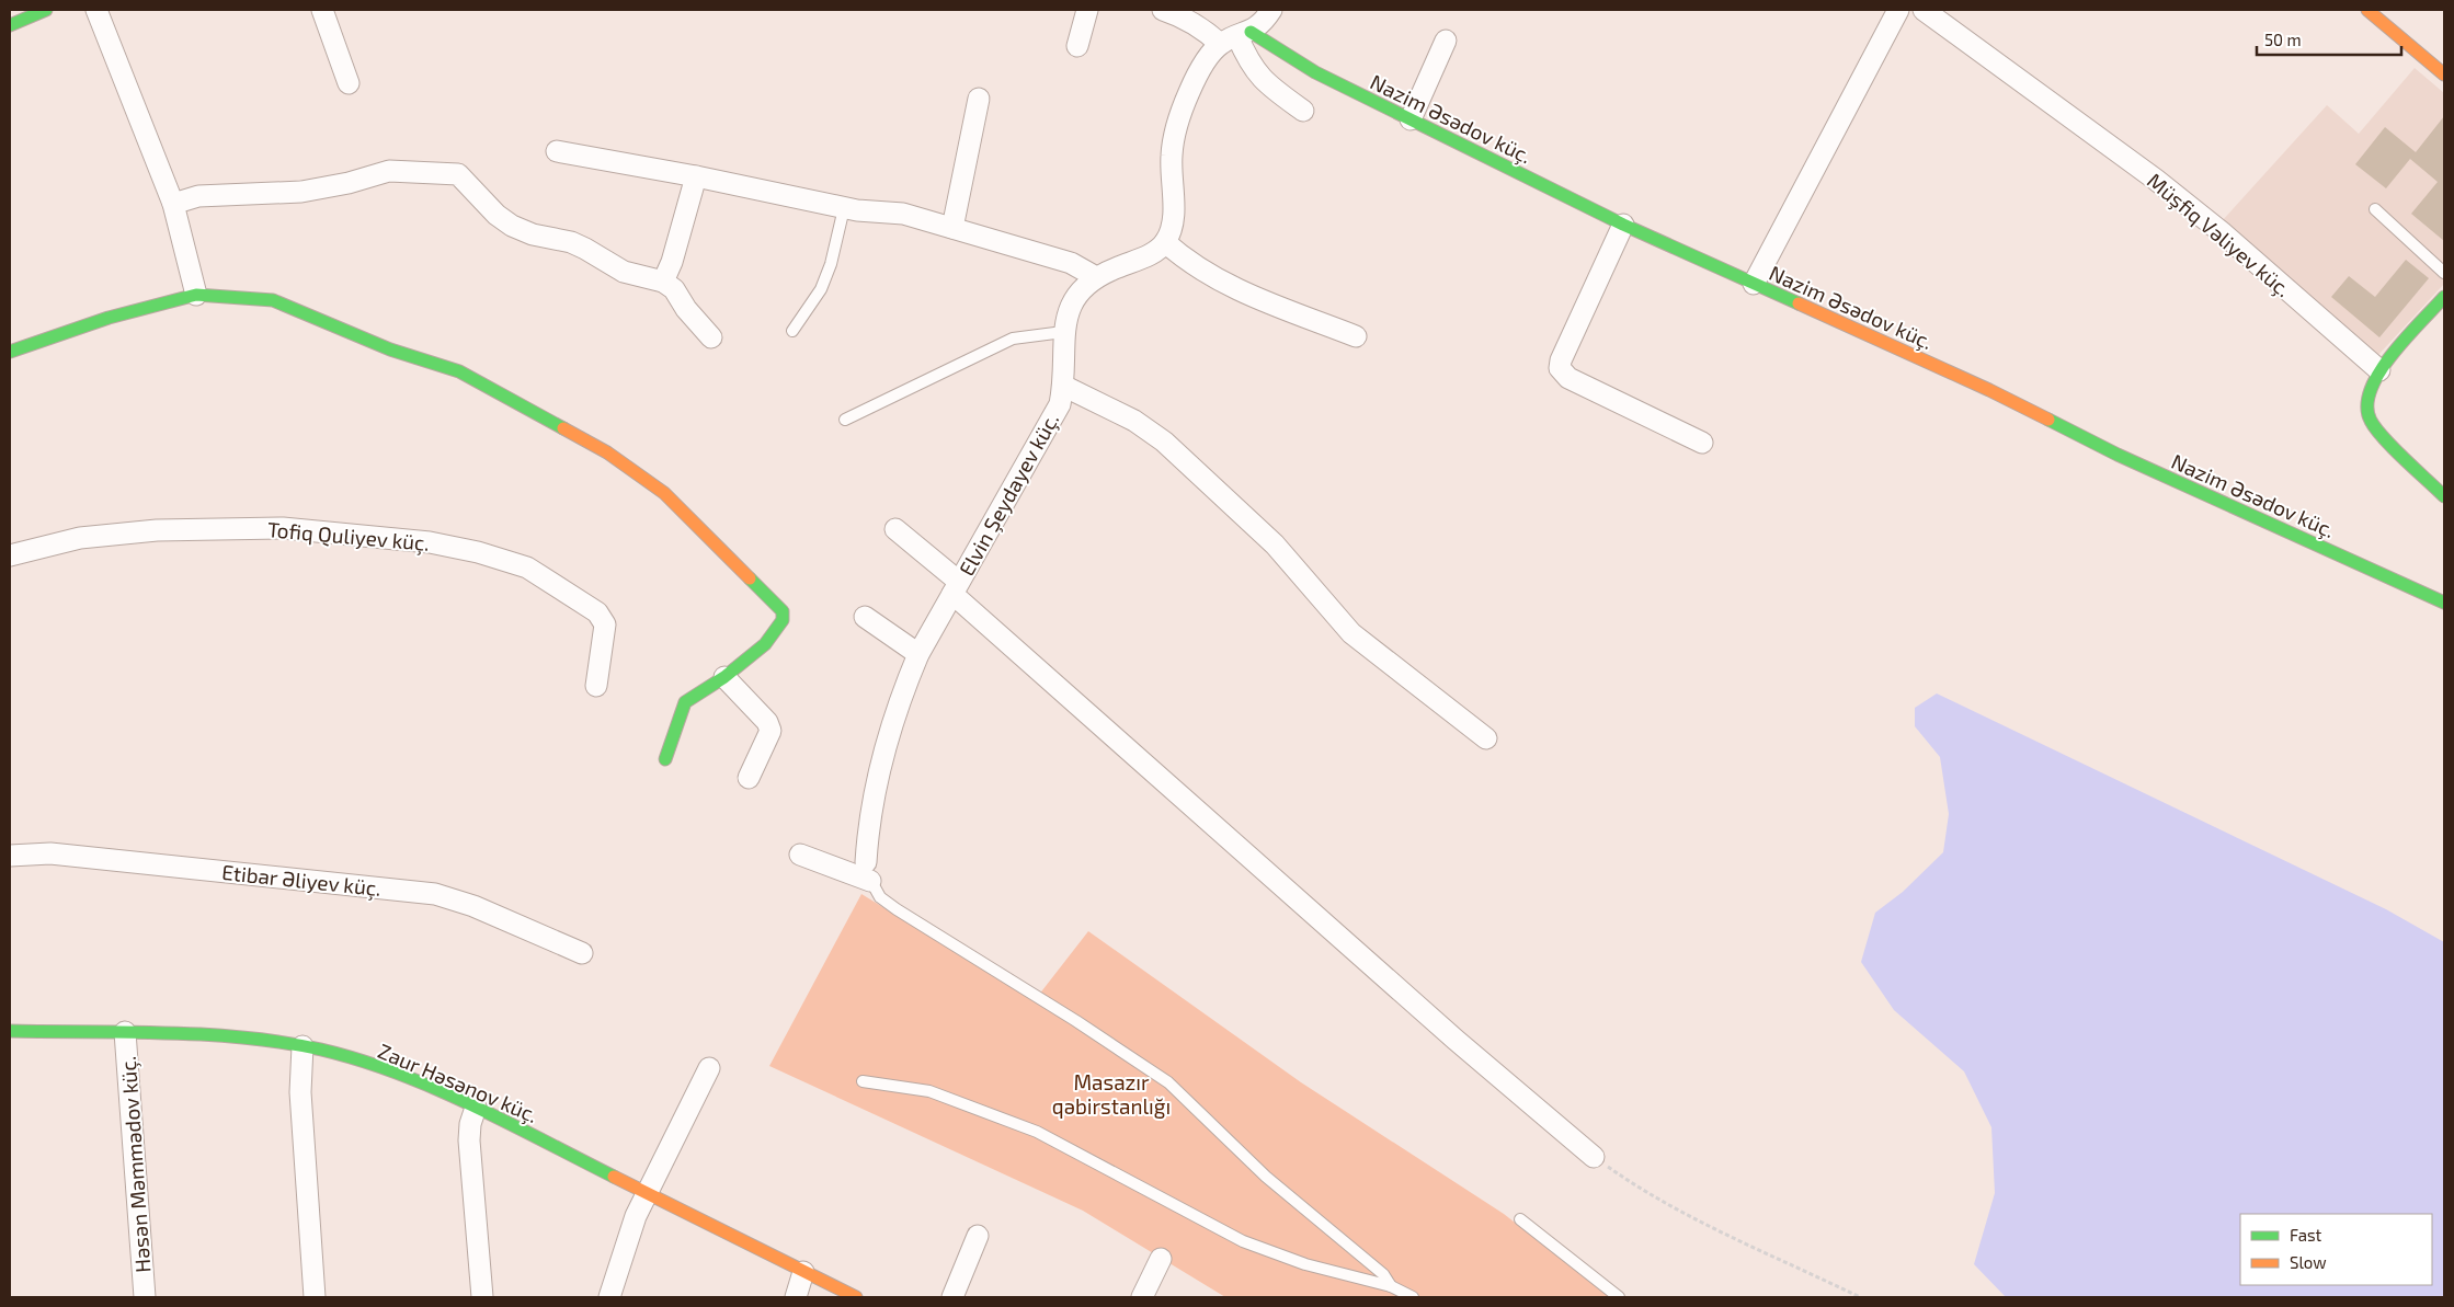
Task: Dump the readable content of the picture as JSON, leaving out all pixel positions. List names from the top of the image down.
{
  "streets": {
    "street": [
      "Nazim Əsədov küç.",
      "Müşfiq Vəliyev küç.",
      "Elvin Şeydayev küç.",
      "Tofiq Quliyev küç.",
      "Etibar Əliyev küç.",
      "Zaur Həsənov küç.",
      "Həsən Məmmədov küç."
    ]
  },
  "crossings": [
    ["Zaur Həsənov küç.", "Həsən Məmmədov küç."]
  ],
  "parks": ["Masazır qəbirstanlığı"],
  "legend": ["Fast", "Slow"],
  "scale_bar": "50 m"
}
